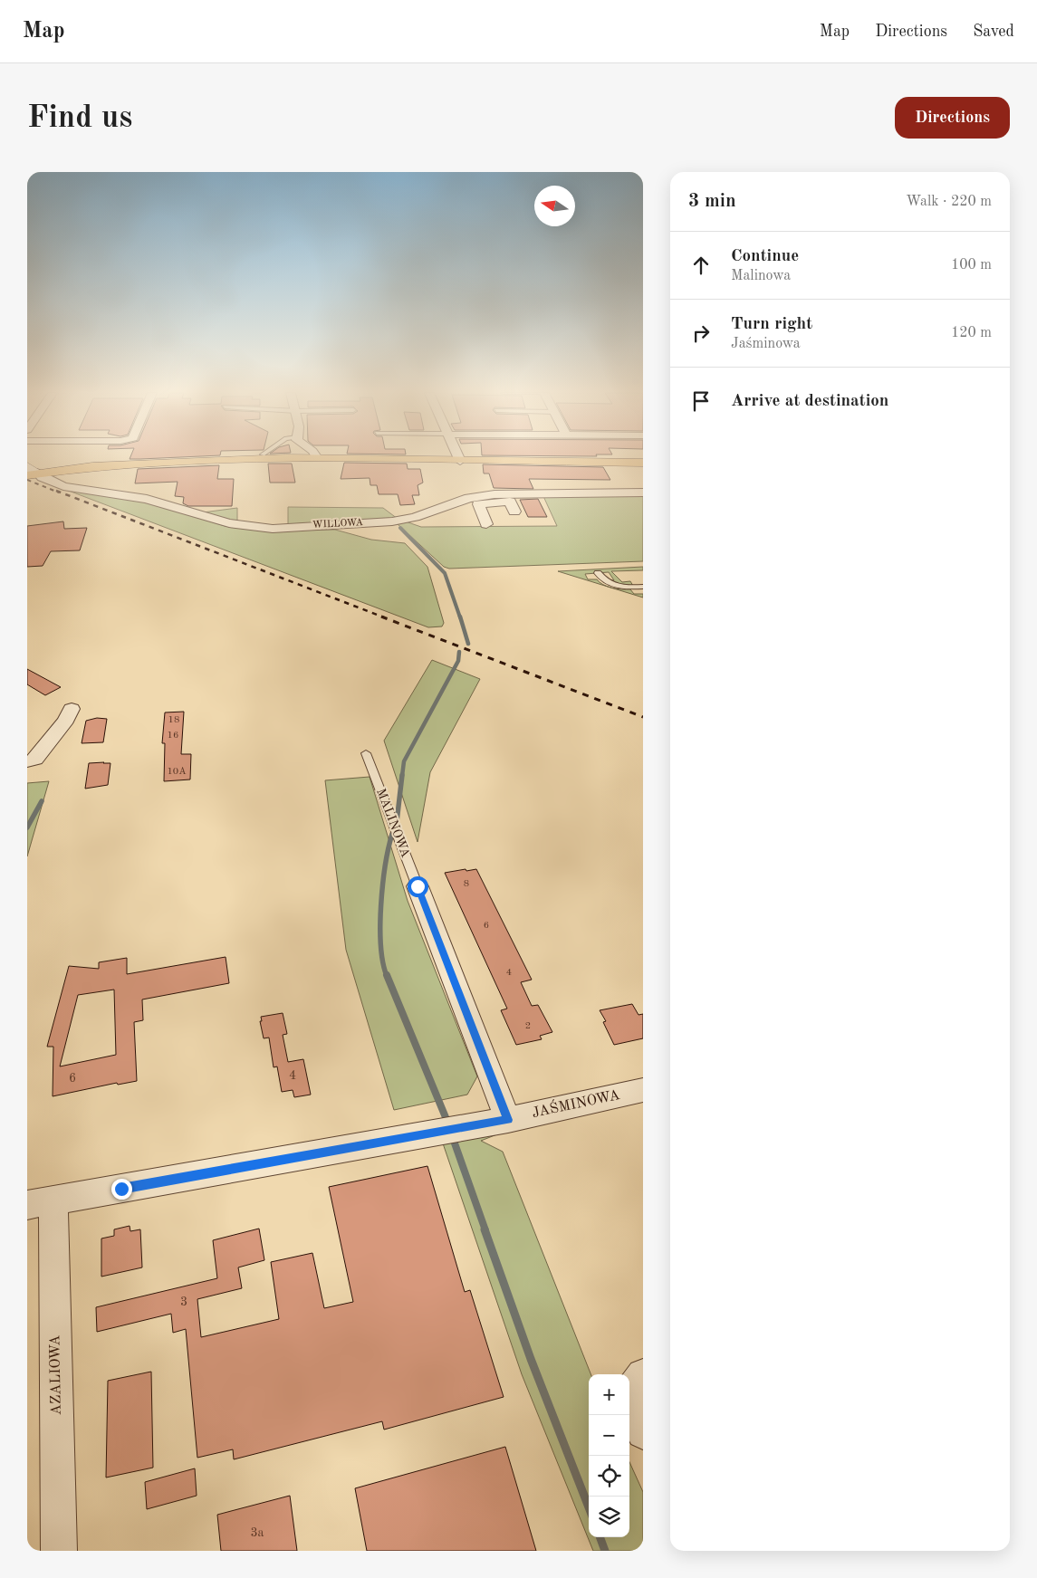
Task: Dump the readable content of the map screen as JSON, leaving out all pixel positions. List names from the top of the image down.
{
  "streets": {
    "street": [
      "WILLOWA",
      "MALINOWA",
      "JAŚMINOWA",
      "AZALIOWA"
    ]
  },
  "crossings": [
    ["MALINOWA", "JAŚMINOWA"],
    ["JAŚMINOWA", "AZALIOWA"]
  ],
  "house_numbers": [
    "18",
    "16",
    "10A",
    "8",
    "6",
    "4",
    "2",
    "4",
    "6",
    "3",
    "3a"
  ],
  "north": "left",
  "page": {
    "header": "Map",
    "nav": ["Map", "Directions", "Saved"],
    "buttons": "Directions",
    "title": "Find us",
    "heading": ["3 min", "Walk · 220 m"],
    "list": [
      ["Continue", "Malinowa", "100 m"],
      ["Turn right", "Jaśminowa", "120 m"],
      "Arrive at destination"
    ],
    "map_buttons": ["+", "−"]
  }
}
